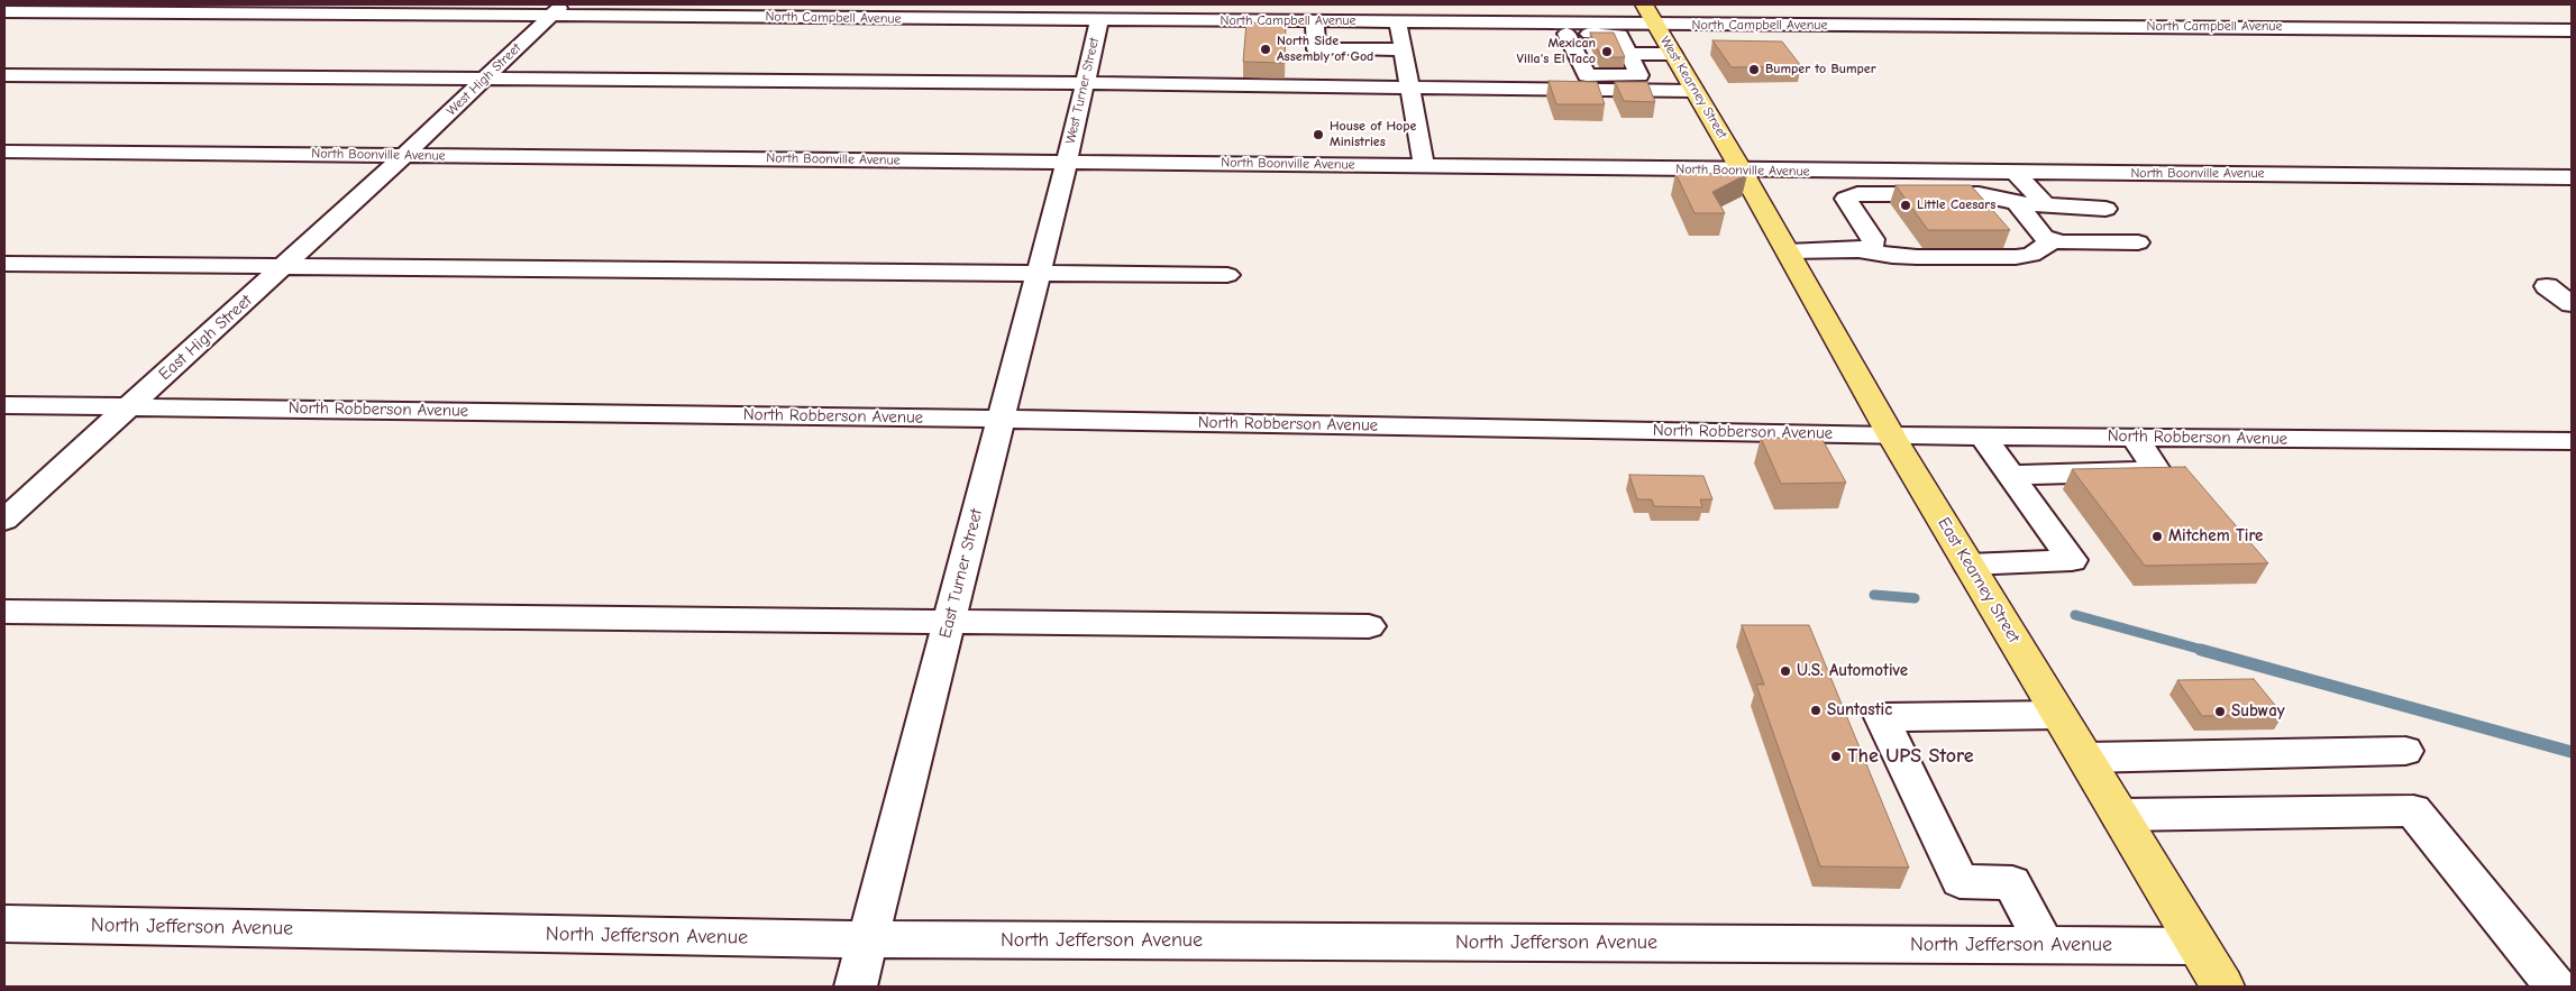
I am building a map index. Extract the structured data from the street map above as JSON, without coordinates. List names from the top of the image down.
{
  "streets": {
    "main road": ["West Kearney Street", "East Kearney Street"],
    "street": [
      "North Campbell Avenue",
      "West High Street",
      "West Turner Street",
      "North Boonville Avenue",
      "East High Street",
      "North Robberson Avenue",
      "East Turner Street",
      "North Jefferson Avenue"
    ]
  },
  "crossings": [
    ["North Campbell Avenue", "West High Street"],
    ["North Campbell Avenue", "West Kearney Street"],
    ["North Campbell Avenue", "West Turner Street"],
    ["West High Street", "North Boonville Avenue"],
    ["West High Street", "East High Street"],
    ["West Kearney Street", "North Boonville Avenue"],
    ["West Kearney Street", "East Kearney Street"],
    ["West Turner Street", "North Boonville Avenue"],
    ["West Turner Street", "East Turner Street"],
    ["North Boonville Avenue", "East High Street"],
    ["North Boonville Avenue", "East Turner Street"],
    ["North Boonville Avenue", "East Kearney Street"],
    ["East High Street", "North Robberson Avenue"],
    ["North Robberson Avenue", "East Turner Street"],
    ["North Robberson Avenue", "East Kearney Street"],
    ["East Turner Street", "North Jefferson Avenue"],
    ["East Kearney Street", "North Jefferson Avenue"]
  ],
  "places": [
    "North Side Assembly of God",
    "Mexican Villa's El Taco",
    "Bumper to Bumper",
    "House of Hope Ministries",
    "Little Caesars",
    "Mitchem Tire",
    "U.S. Automotive",
    "Suntastic",
    "Subway",
    "The UPS Store"
  ]
}
